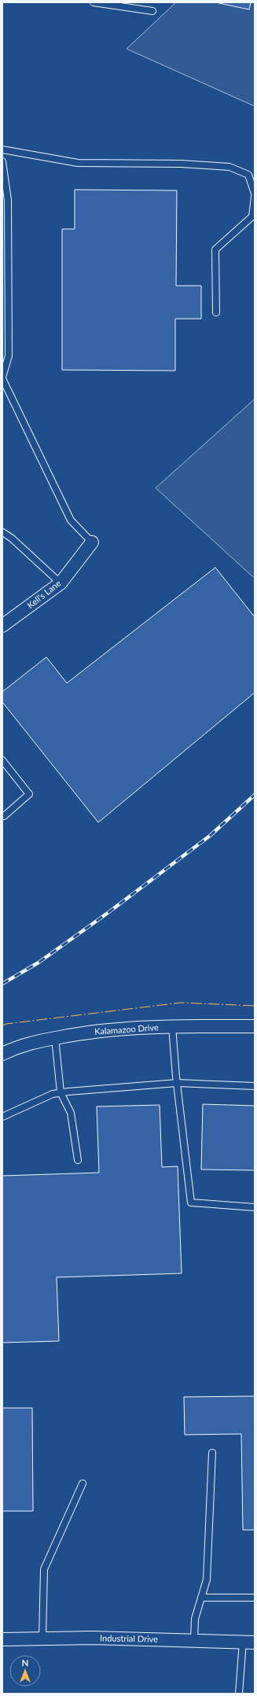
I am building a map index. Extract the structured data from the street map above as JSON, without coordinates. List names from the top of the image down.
{
  "streets": {
    "street": ["Kell's Lane", "Kalamazoo Drive", "Industrial Drive"]
  },
  "north": "top"
}
